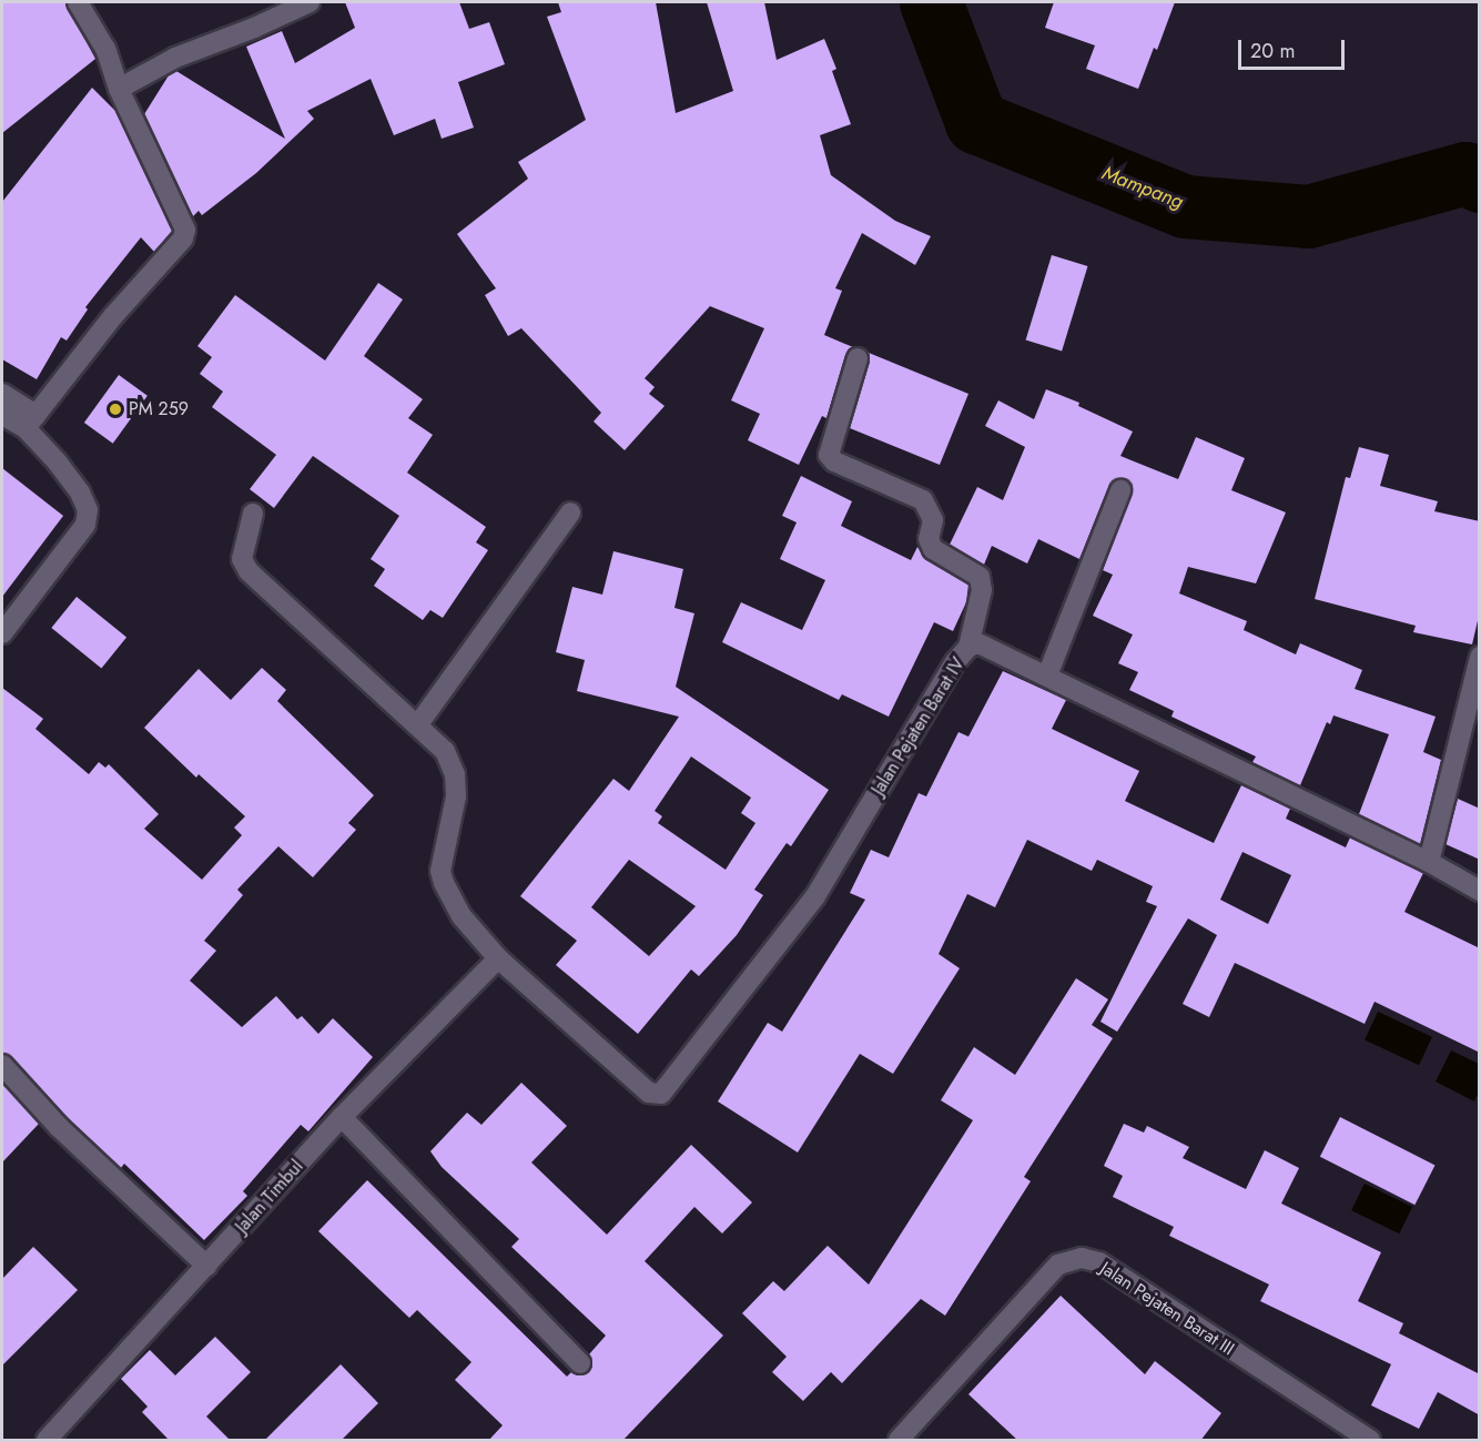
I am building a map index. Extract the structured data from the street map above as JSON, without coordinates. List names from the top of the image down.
{
  "streets": {
    "street": ["Jalan Pejaten Barat IV", "Jalan Timbul", "Jalan Pejaten Barat III"]
  },
  "crossings": [
    ["Jalan Pejaten Barat IV", "Jalan Timbul"]
  ],
  "water": ["Mampang"],
  "places": ["PM 259"],
  "scale_bar": "20 m"
}
